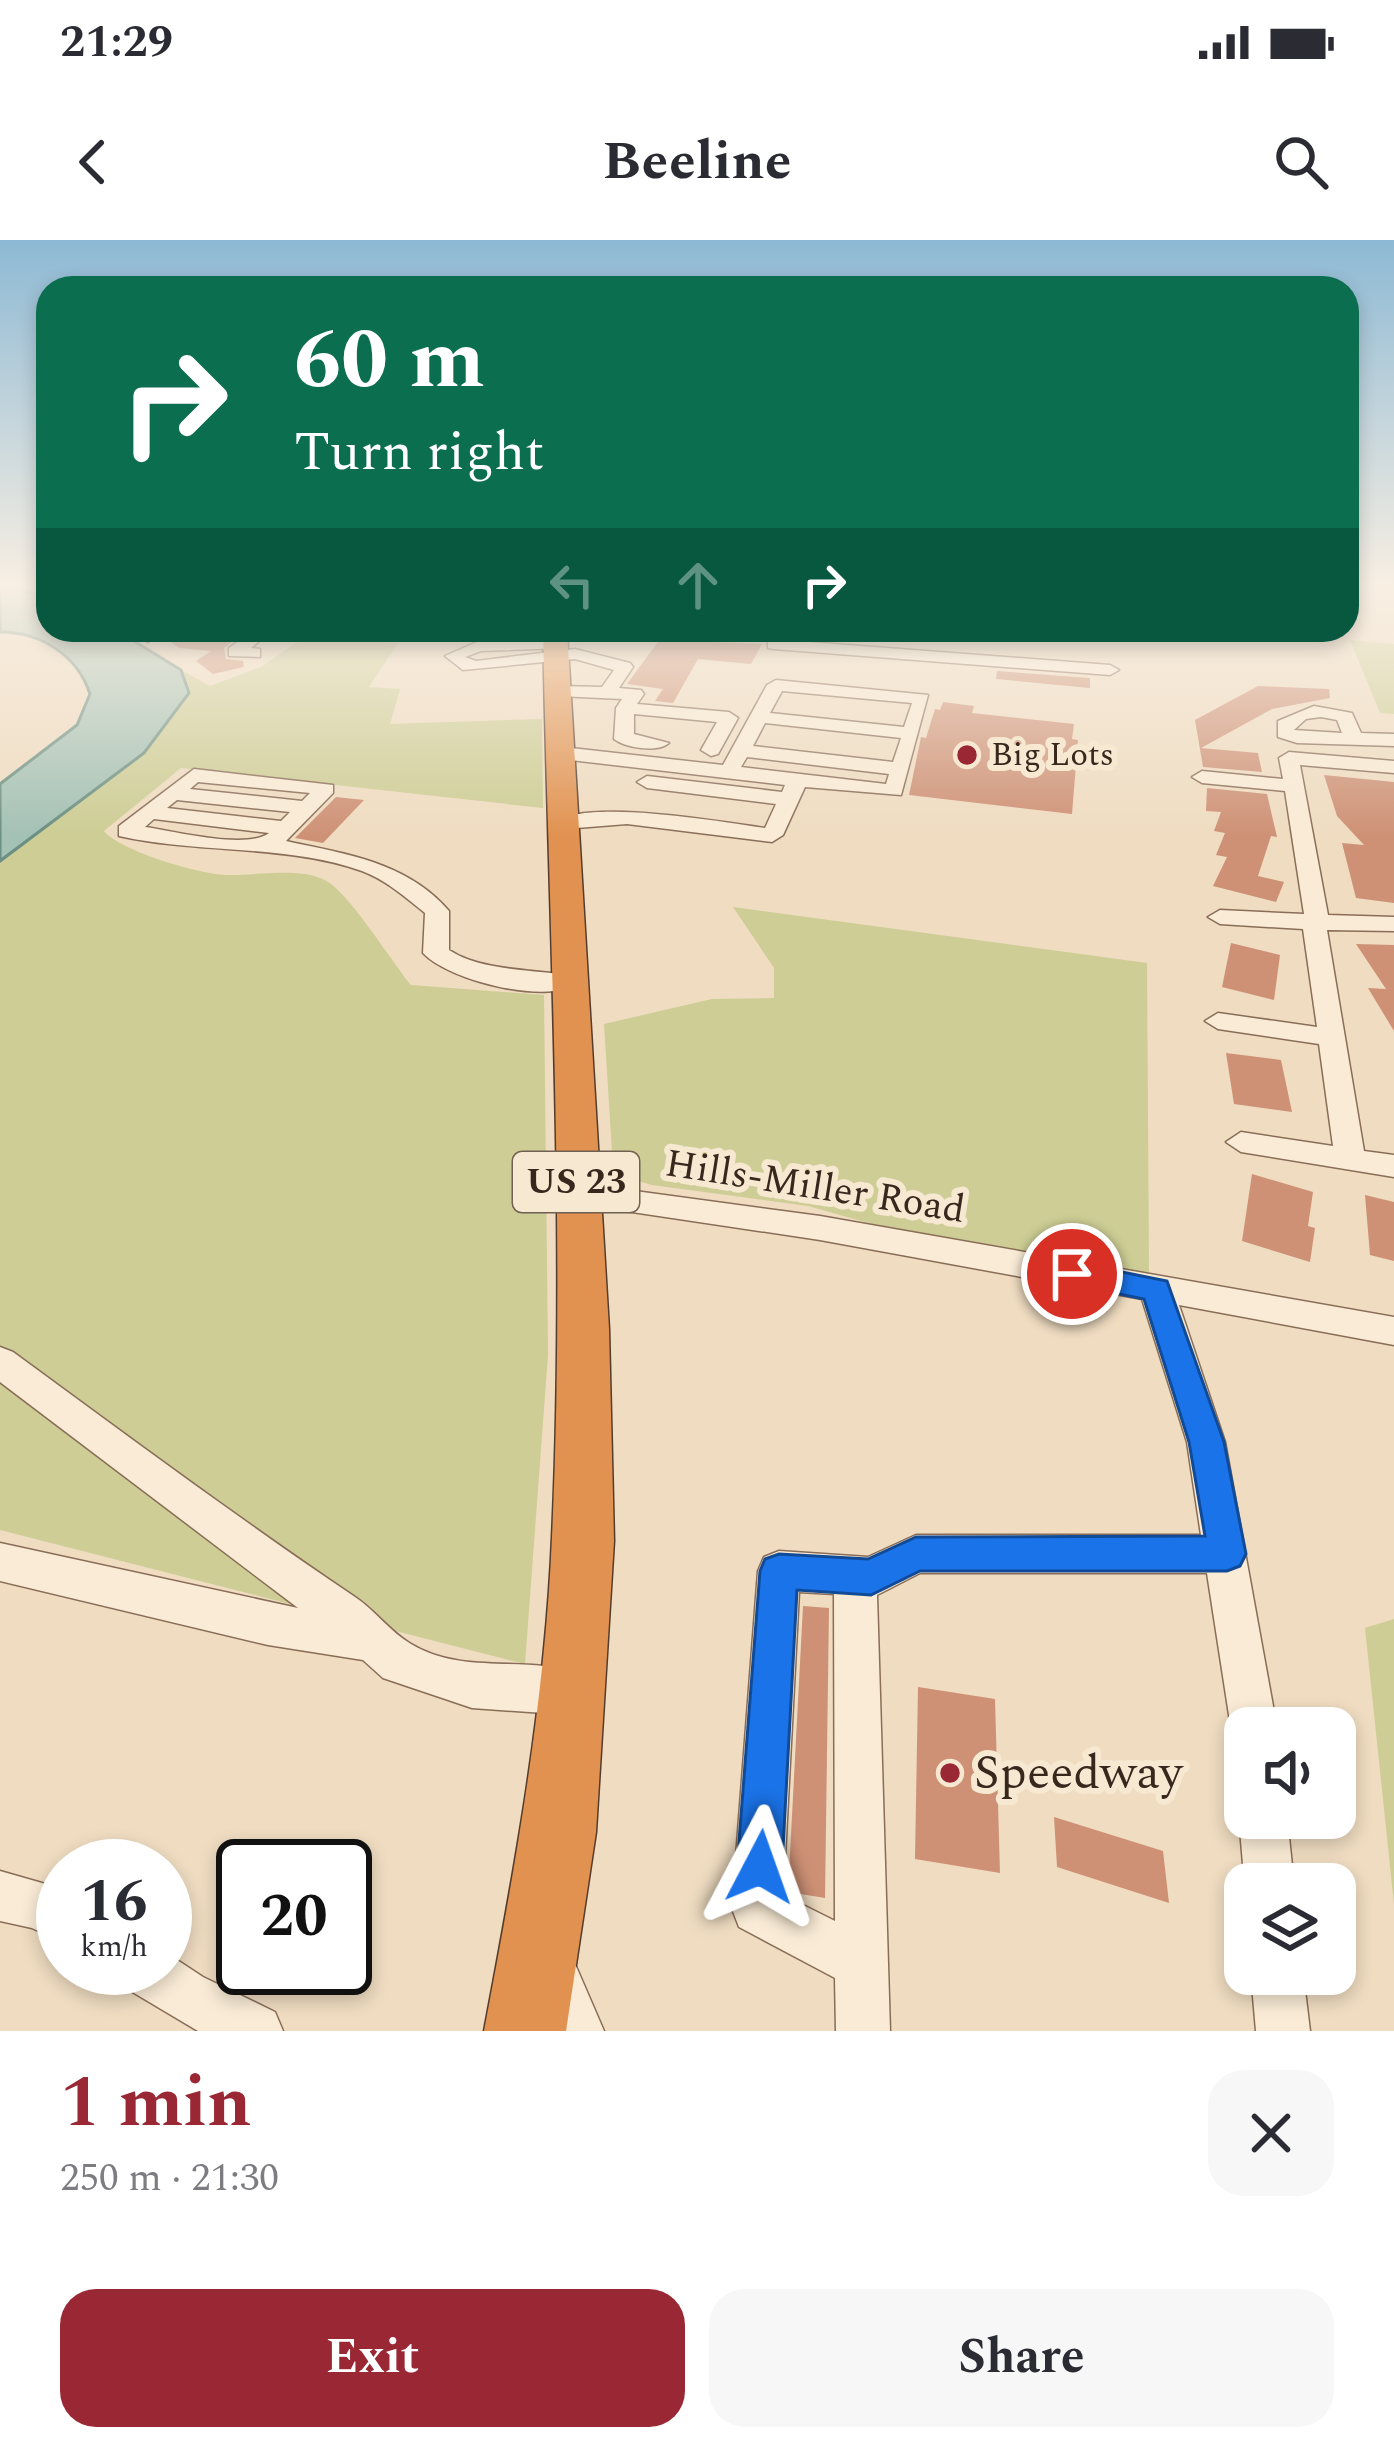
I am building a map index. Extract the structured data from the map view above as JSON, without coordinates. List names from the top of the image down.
{
  "streets": {
    "highway": ["US 23"],
    "street": ["Hills-Miller Road"]
  },
  "crossings": [
    ["US 23", "Hills-Miller Road"]
  ],
  "places": ["Big Lots", "Speedway"],
  "page": {
    "status": "21:29",
    "header": "Beeline",
    "turn": ["60 m", "Turn right"],
    "speed": "16 km/h",
    "limit": "20",
    "heading": ["1 min", "250 m · 21:30"],
    "buttons": ["Exit", "Share"]
  }
}
